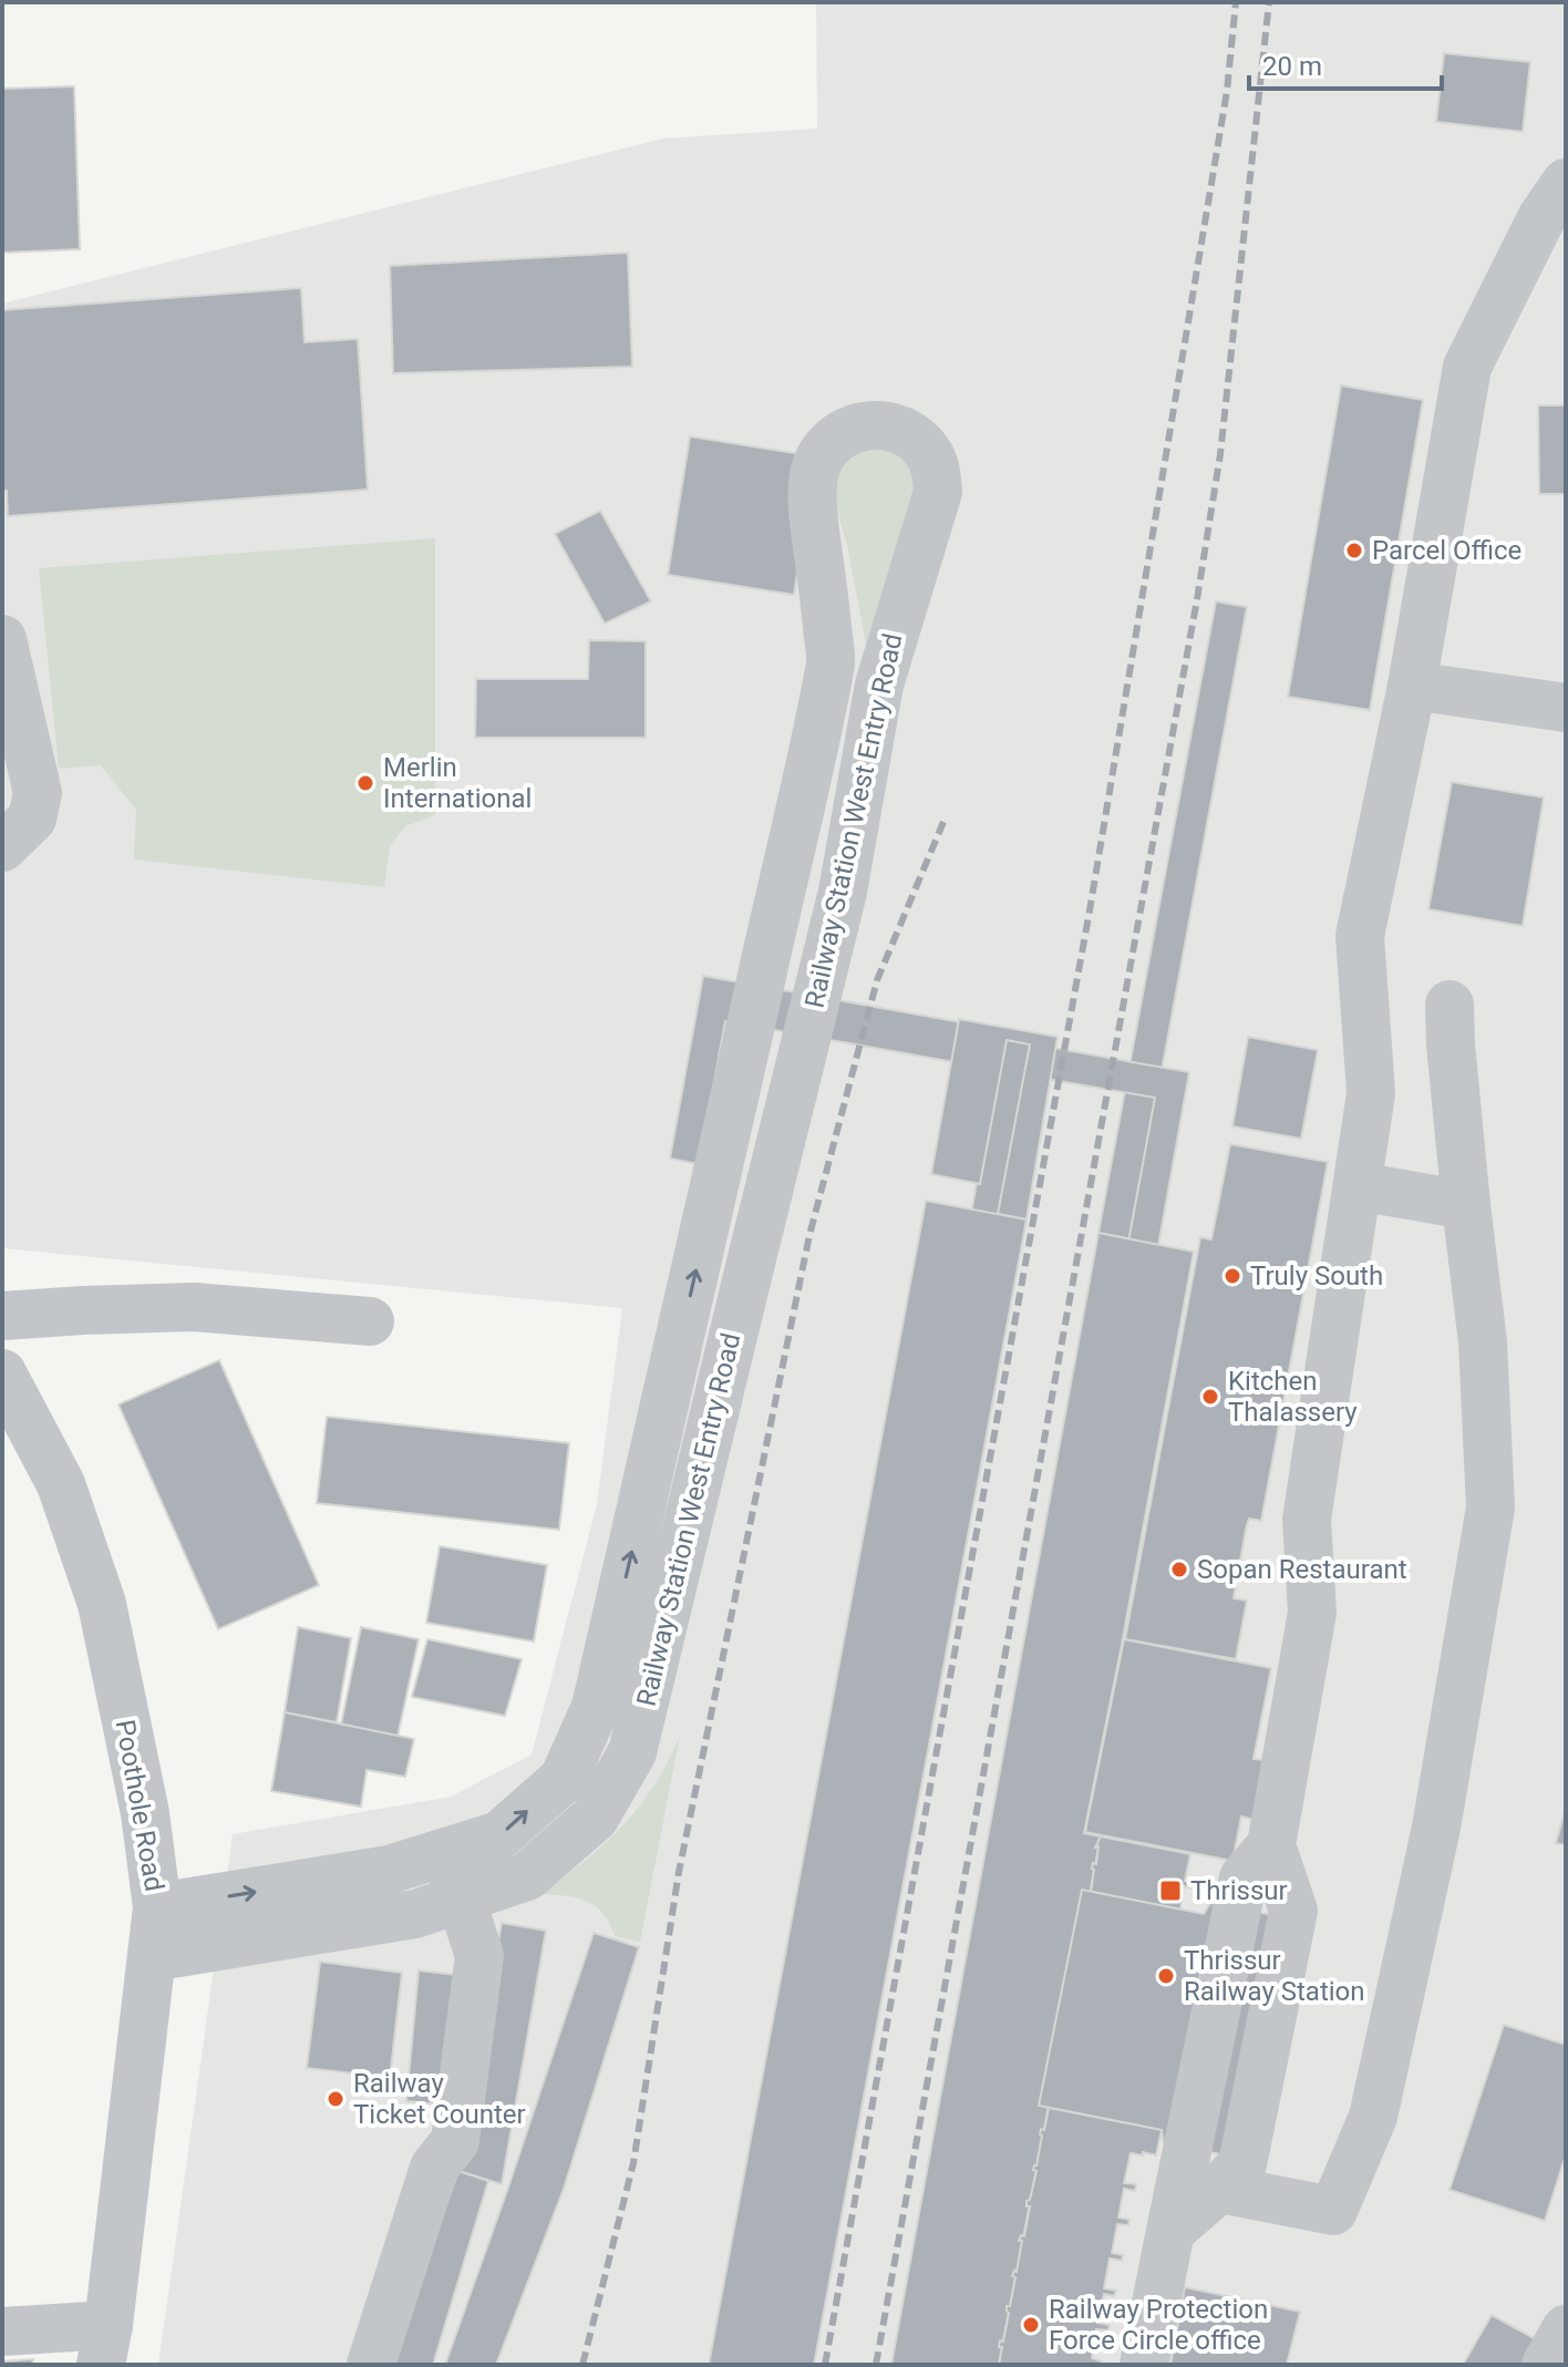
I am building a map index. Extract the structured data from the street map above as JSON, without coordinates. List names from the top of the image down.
{
  "streets": {
    "street": ["Railway Station West Entry Road", "Poothole Road"]
  },
  "crossings": [
    ["Railway Station West Entry Road", "Poothole Road"]
  ],
  "places": {
    "other": [
      "Parcel Office",
      "Merlin International",
      "Truly South",
      "Kitchen Thalassery",
      "Sopan Restaurant",
      "Thrissur Railway Station",
      "Railway Ticket Counter",
      "Railway Protection Force Circle office"
    ],
    "transit": ["Thrissur"]
  },
  "scale_bar": "20 m"
}
